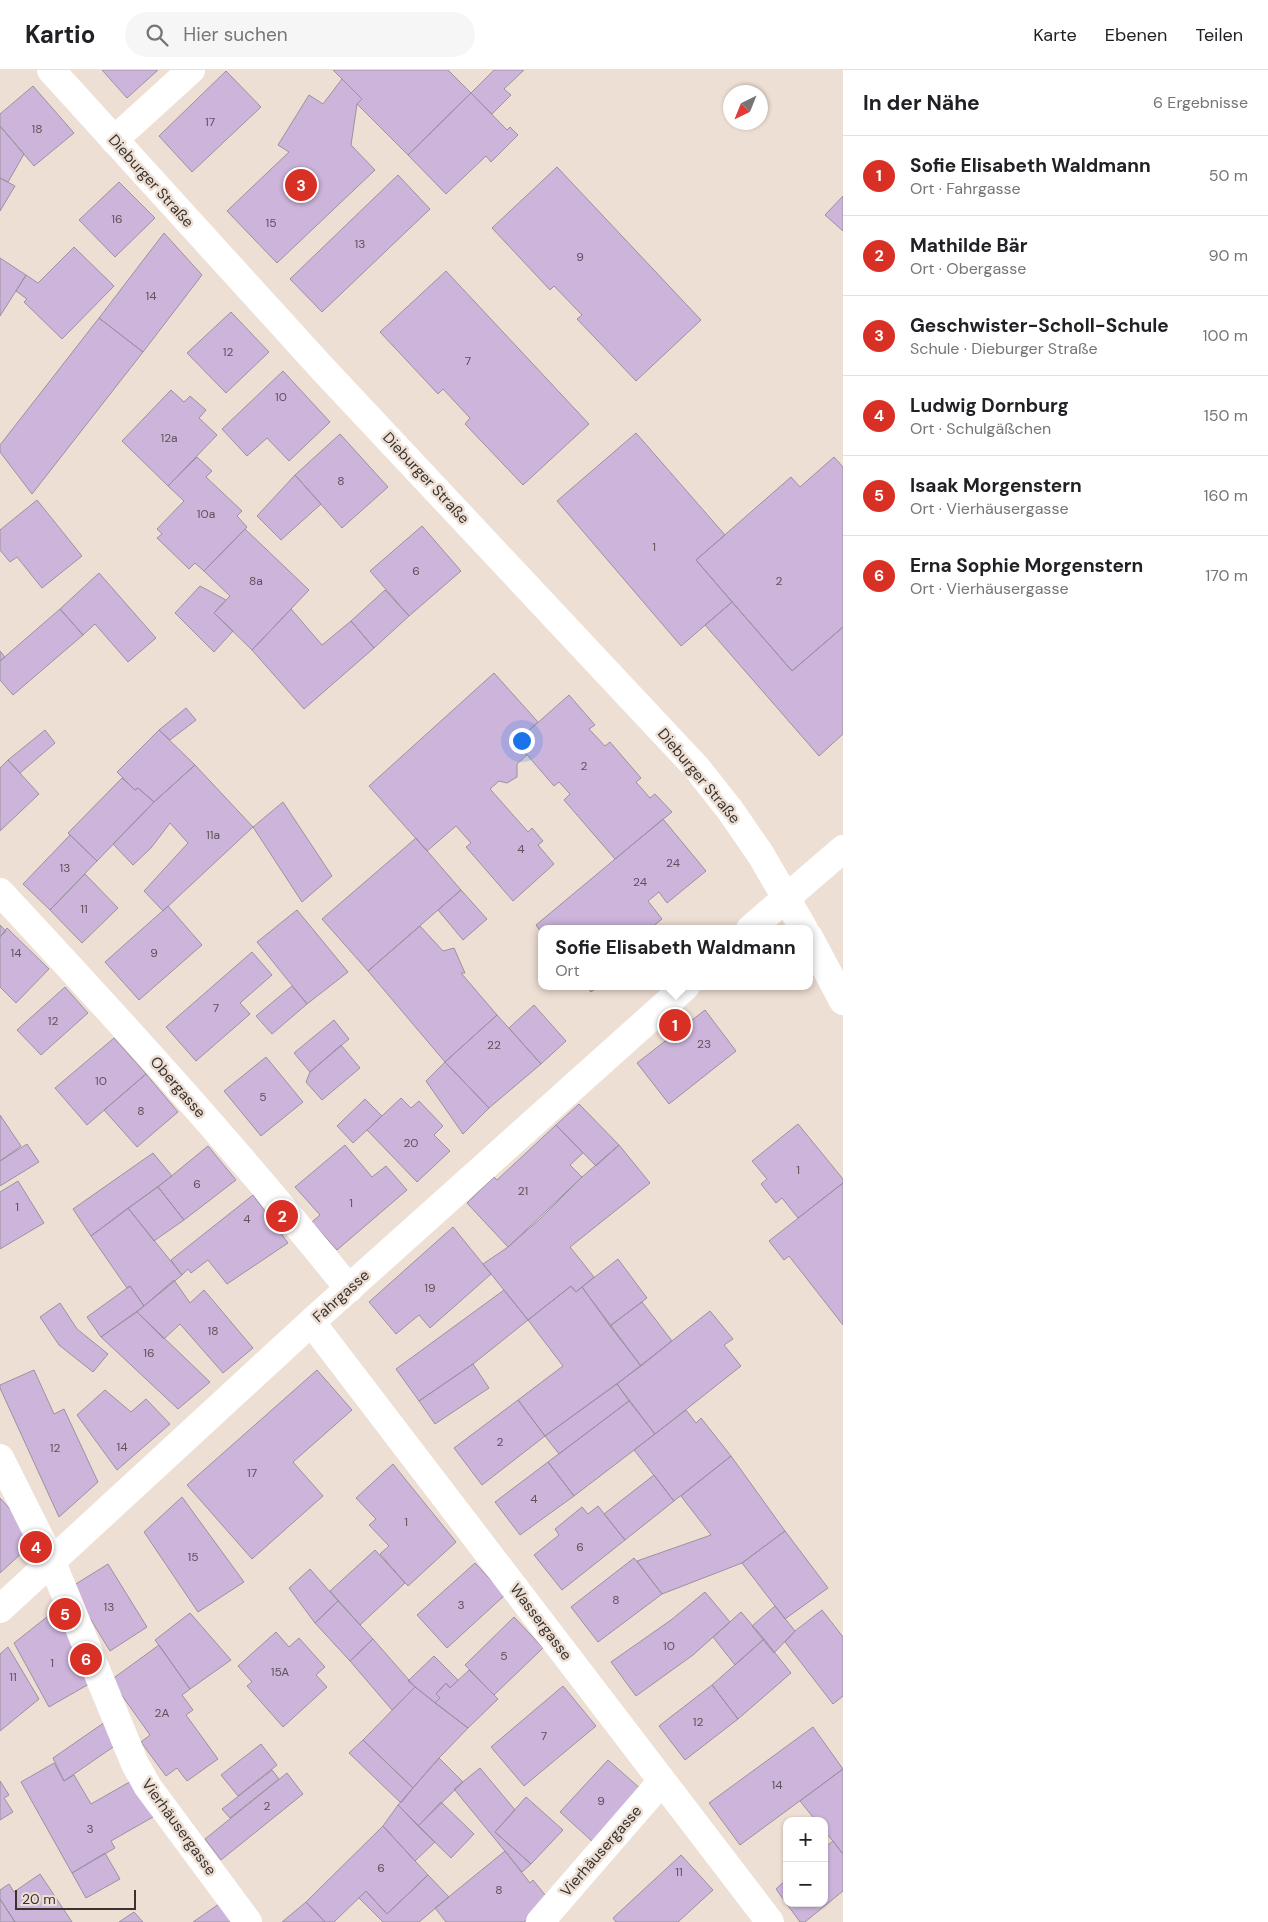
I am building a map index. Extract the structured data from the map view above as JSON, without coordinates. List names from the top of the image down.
{
  "streets": {
    "street": [
      "Dieburger Straße",
      "Obergasse",
      "Fahrgasse",
      "Wassergasse",
      "Vierhäusergasse"
    ]
  },
  "crossings": [
    ["Obergasse", "Fahrgasse"],
    ["Fahrgasse", "Wassergasse"],
    ["Fahrgasse", "Vierhäusergasse"],
    ["Wassergasse", "Vierhäusergasse"]
  ],
  "house_numbers": [
    "17",
    "18",
    "16",
    "15",
    "13",
    "9",
    "14",
    "12",
    "7",
    "10",
    "12a",
    "8",
    "10a",
    "1",
    "6",
    "8a",
    "2",
    "2",
    "11a",
    "4",
    "24",
    "13",
    "24",
    "11",
    "14",
    "9",
    "7",
    "12",
    "23",
    "22",
    "10",
    "5",
    "8",
    "20",
    "1",
    "6",
    "21",
    "1",
    "1",
    "4",
    "19",
    "18",
    "16",
    "2",
    "14",
    "12",
    "17",
    "4",
    "1",
    "6",
    "15",
    "8",
    "3",
    "13",
    "10",
    "5",
    "1",
    "15A",
    "11",
    "2A",
    "12",
    "7",
    "14",
    "9",
    "2",
    "3",
    "6",
    "11",
    "8"
  ],
  "scale_bar": "20 m",
  "north": "bottom left",
  "page": {
    "header": "Kartio",
    "search": "Hier suchen",
    "nav": ["Karte", "Ebenen", "Teilen"],
    "heading": ["In der Nähe", "6 Ergebnisse"],
    "list": [
      {
        "mark": "1",
        "name": "Sofie Elisabeth Waldmann",
        "note": "Ort · Fahrgasse",
        "value": "50 m"
      },
      {
        "mark": "2",
        "name": "Mathilde Bär",
        "note": "Ort · Obergasse",
        "value": "90 m"
      },
      {
        "mark": "3",
        "name": "Geschwister-Scholl-Schule",
        "note": "Schule · Dieburger Straße",
        "value": "100 m"
      },
      {
        "mark": "4",
        "name": "Ludwig Dornburg",
        "note": "Ort · Schulgäßchen",
        "value": "150 m"
      },
      {
        "mark": "5",
        "name": "Isaak Morgenstern",
        "note": "Ort · Vierhäusergasse",
        "value": "160 m"
      },
      {
        "mark": "6",
        "name": "Erna Sophie Morgenstern",
        "note": "Ort · Vierhäusergasse",
        "value": "170 m"
      }
    ],
    "pins": [
      "3",
      "1",
      "2",
      "4",
      "5",
      "6"
    ],
    "popup": ["Sofie Elisabeth Waldmann", "Ort"],
    "map_buttons": ["+", "−"],
    "scale": "20 m"
  }
}
